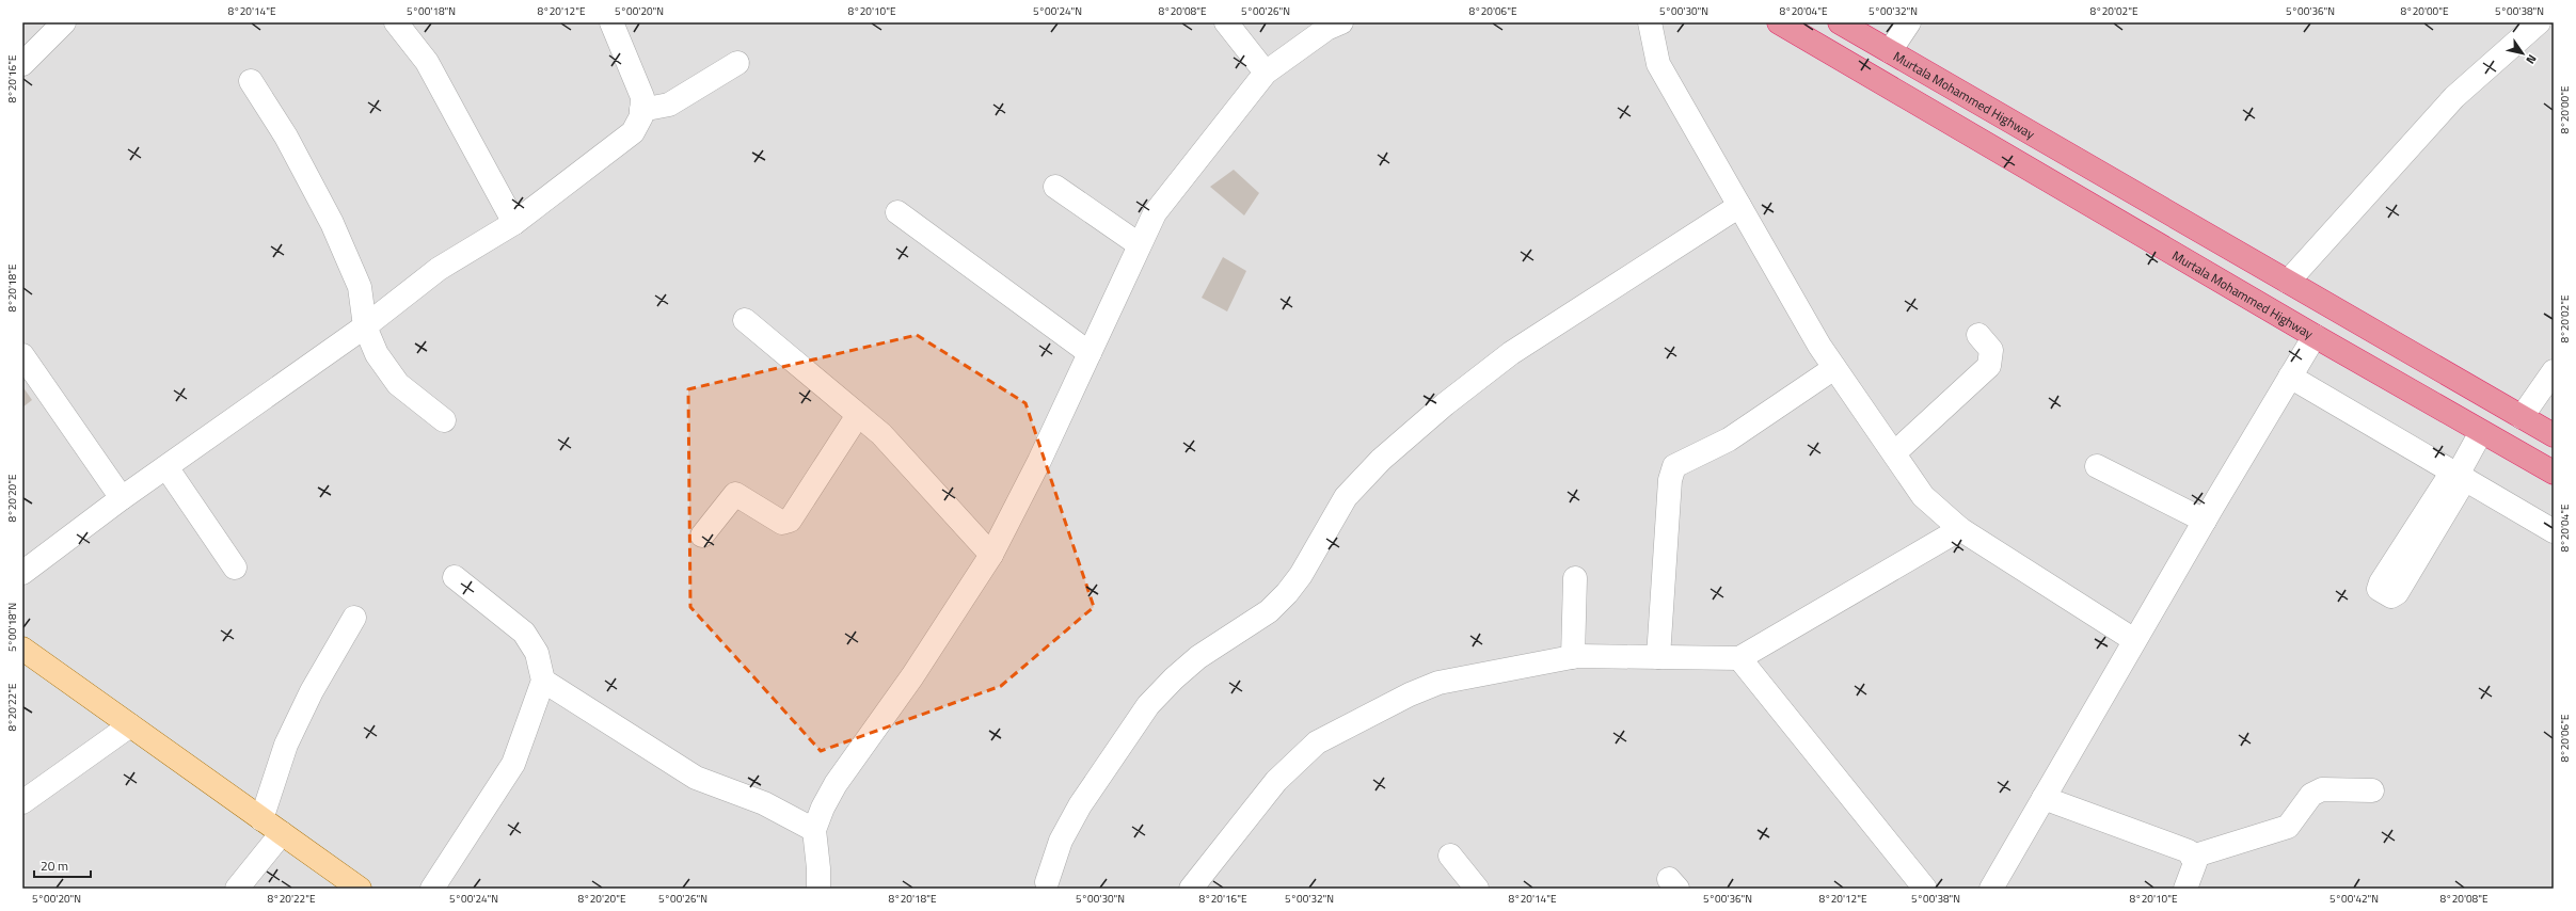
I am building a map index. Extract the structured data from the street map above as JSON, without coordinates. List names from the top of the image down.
{
  "streets": {
    "highway": ["Murtala Mohammed Highway"]
  },
  "scale_bar": "20 m",
  "north": "bottom right",
  "coordinates": [
    "8°20'14\"E",
    "5°00'18\"N",
    "8°20'12\"E",
    "5°00'20\"N",
    "8°20'10\"E",
    "5°00'24\"N",
    "8°20'08\"E",
    "5°00'26\"N",
    "8°20'06\"E",
    "5°00'30\"N",
    "8°20'04\"E",
    "5°00'32\"N",
    "8°20'02\"E",
    "5°00'36\"N",
    "8°20'00\"E",
    "5°00'38\"N",
    "8°20'16\"E",
    "8°20'18\"E",
    "8°20'20\"E",
    "8°20'22\"E",
    "5°00'42\"N"
  ]
}
